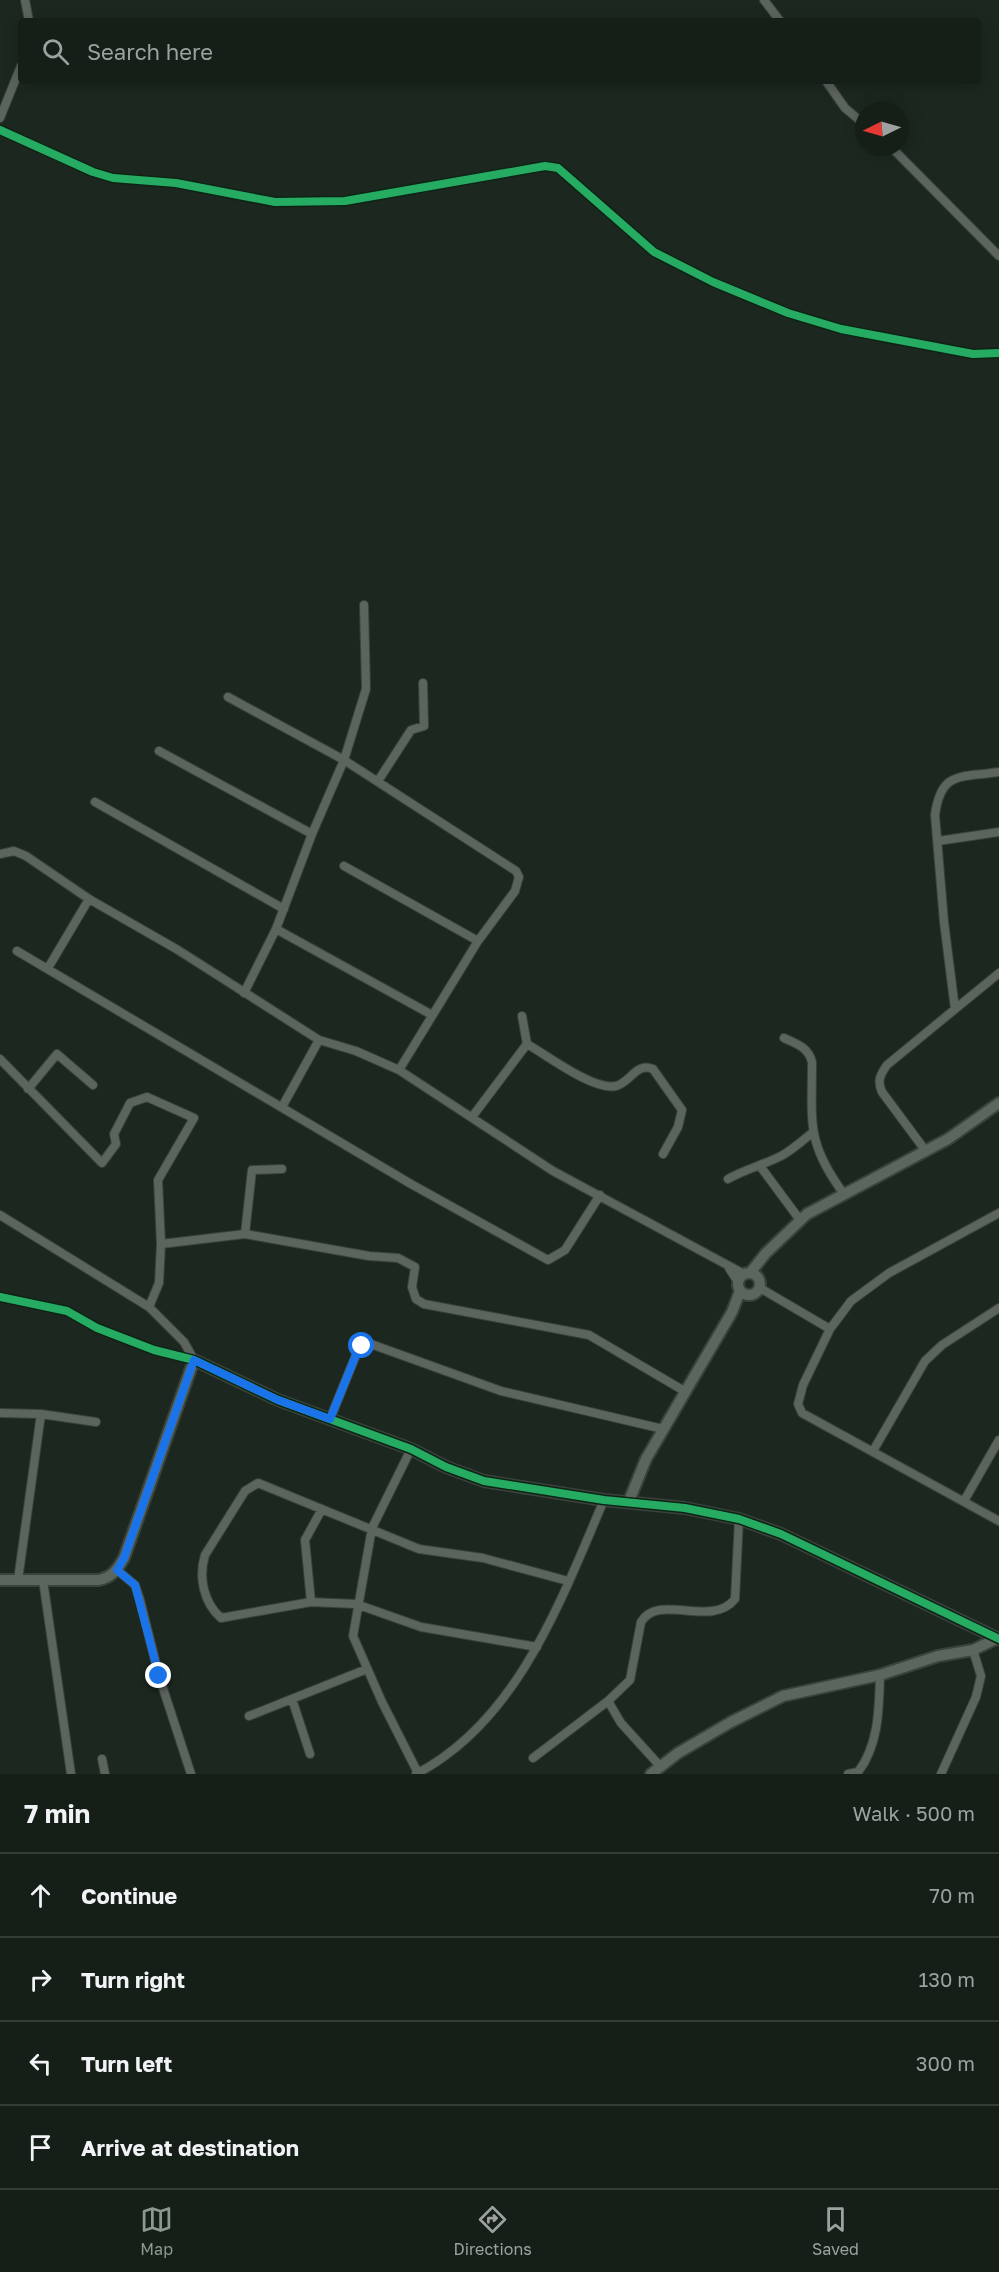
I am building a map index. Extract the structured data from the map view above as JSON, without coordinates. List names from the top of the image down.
{
  "north": "left",
  "page": {
    "search": "Search here",
    "heading": ["7 min", "Walk · 500 m"],
    "list": [
      ["Continue", "70 m"],
      ["Turn right", "130 m"],
      ["Turn left", "300 m"],
      "Arrive at destination"
    ],
    "nav": ["Map", "Directions", "Saved"]
  }
}
